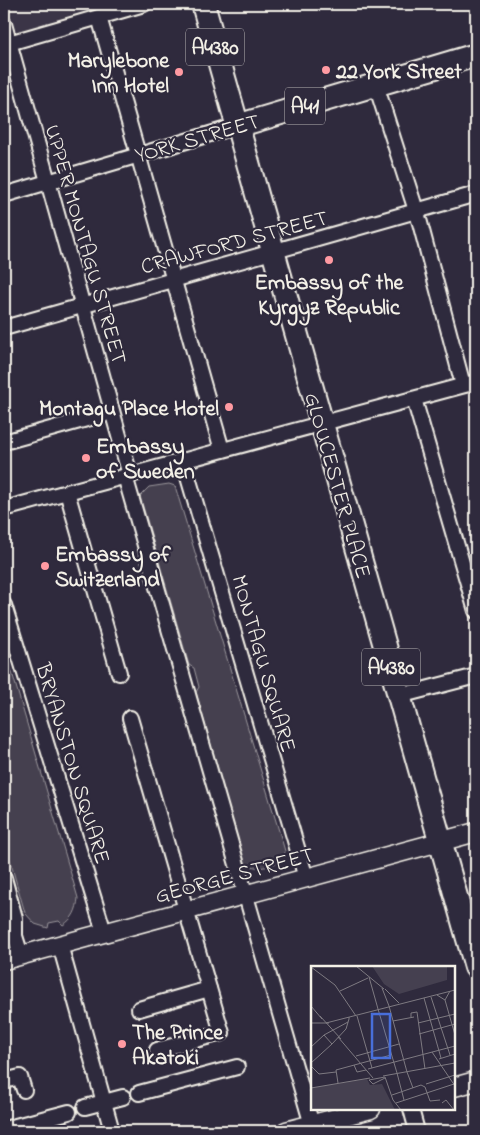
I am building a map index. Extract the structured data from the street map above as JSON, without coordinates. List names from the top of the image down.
{
  "streets": {
    "main road": [
      "A4380",
      "A41",
      "YORK STREET",
      "GLOUCESTER PLACE"
    ],
    "street": [
      "CRAWFORD STREET",
      "UPPER MONTAGU STREET",
      "MONTAGU SQUARE",
      "BRYANSTON SQUARE",
      "GEORGE STREET"
    ]
  },
  "crossings": [
    ["YORK STREET", "UPPER MONTAGU STREET"],
    ["YORK STREET", "GLOUCESTER PLACE"],
    ["CRAWFORD STREET", "UPPER MONTAGU STREET"],
    ["CRAWFORD STREET", "GLOUCESTER PLACE"],
    ["GLOUCESTER PLACE", "GEORGE STREET"],
    ["MONTAGU SQUARE", "GEORGE STREET"],
    ["BRYANSTON SQUARE", "GEORGE STREET"]
  ],
  "places": [
    "22 York Street",
    "Marylebone Inn Hotel",
    "Embassy of the Kyrgyz Republic",
    "Montagu Place Hotel",
    "Embassy of Sweden",
    "Embassy of Switzerland",
    "The Prince Akatoki"
  ]
}
